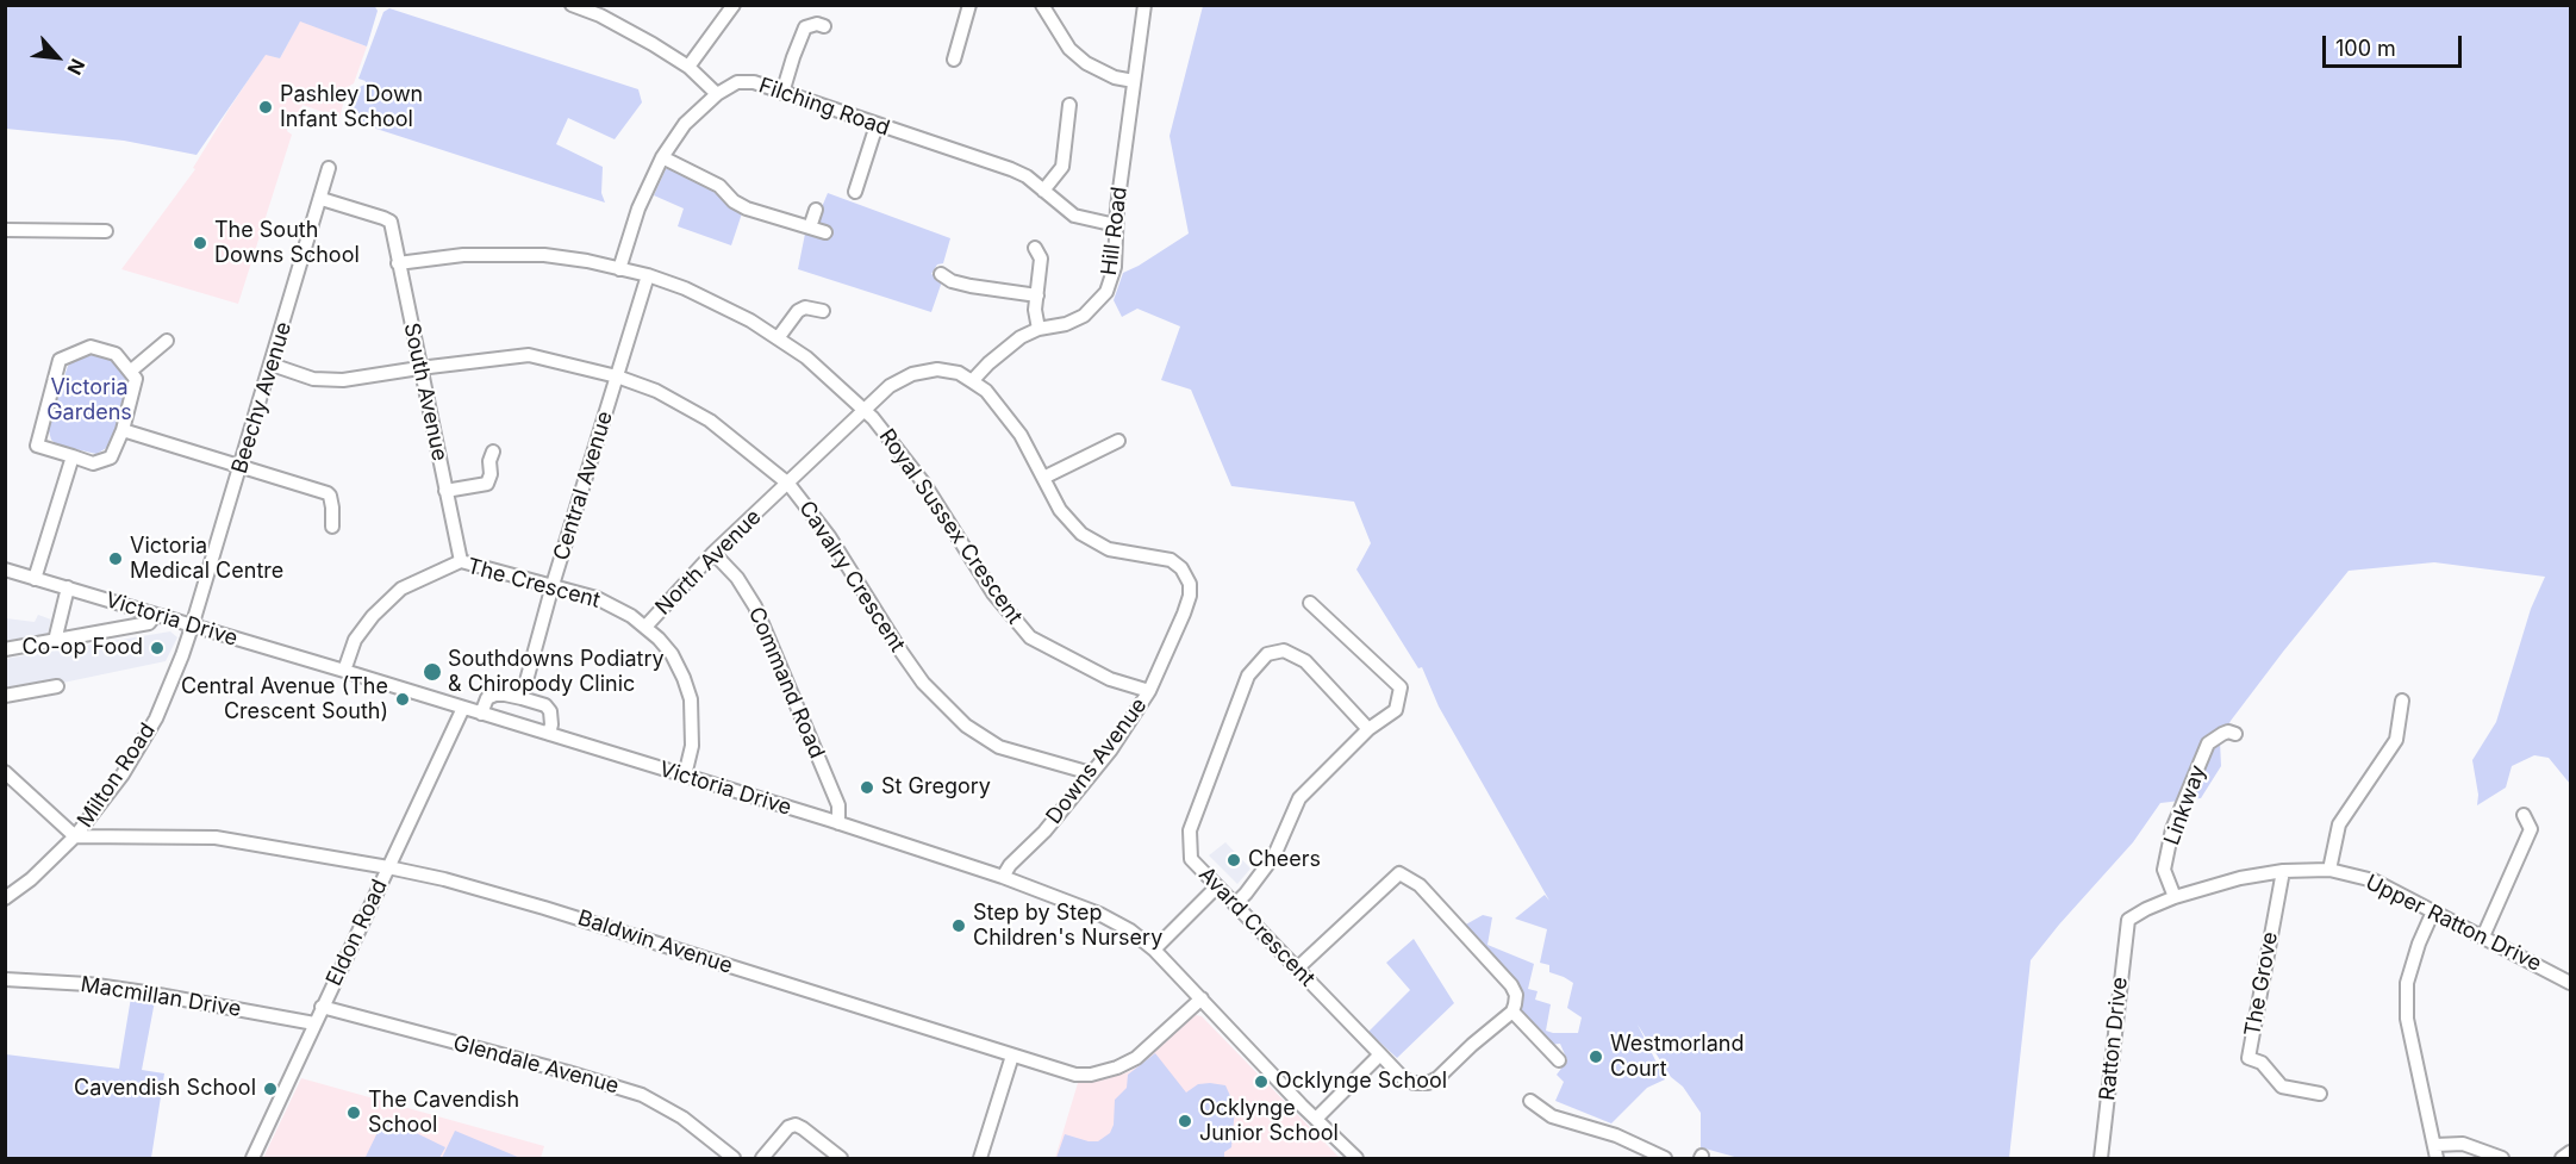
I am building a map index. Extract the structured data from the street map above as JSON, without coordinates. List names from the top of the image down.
{
  "streets": {
    "street": [
      "Filching Road",
      "Hill Road",
      "South Avenue",
      "Beechy Avenue",
      "Central Avenue",
      "Royal Sussex Crescent",
      "North Avenue",
      "Cavalry Crescent",
      "The Crescent",
      "Victoria Drive",
      "Command Road",
      "Downs Avenue",
      "Milton Road",
      "Linkway",
      "Upper Ratton Drive",
      "Avard Crescent",
      "Eldon Road",
      "Baldwin Avenue",
      "The Grove",
      "Macmillan Drive",
      "Ratton Drive",
      "Glendale Avenue"
    ]
  },
  "crossings": [
    ["Filching Road", "Hill Road"],
    ["Filching Road", "Royal Sussex Crescent"],
    ["Hill Road", "North Avenue"],
    ["South Avenue", "Beechy Avenue"],
    ["South Avenue", "Royal Sussex Crescent"],
    ["South Avenue", "Cavalry Crescent"],
    ["South Avenue", "The Crescent"],
    ["Beechy Avenue", "Cavalry Crescent"],
    ["Beechy Avenue", "Victoria Drive"],
    ["Beechy Avenue", "Milton Road"],
    ["Central Avenue", "Royal Sussex Crescent"],
    ["Central Avenue", "Cavalry Crescent"],
    ["Central Avenue", "The Crescent"],
    ["Royal Sussex Crescent", "North Avenue"],
    ["Royal Sussex Crescent", "Downs Avenue"],
    ["North Avenue", "Cavalry Crescent"],
    ["North Avenue", "The Crescent"],
    ["North Avenue", "Command Road"],
    ["Cavalry Crescent", "Downs Avenue"],
    ["The Crescent", "Victoria Drive"],
    ["Victoria Drive", "Command Road"],
    ["Victoria Drive", "Downs Avenue"],
    ["Victoria Drive", "Milton Road"],
    ["Victoria Drive", "Eldon Road"],
    ["Victoria Drive", "Baldwin Avenue"],
    ["Milton Road", "Baldwin Avenue"],
    ["Linkway", "Upper Ratton Drive"],
    ["Upper Ratton Drive", "The Grove"],
    ["Upper Ratton Drive", "Ratton Drive"],
    ["Eldon Road", "Baldwin Avenue"],
    ["Eldon Road", "Macmillan Drive"],
    ["Eldon Road", "Glendale Avenue"]
  ],
  "parks": ["Victoria Gardens"],
  "places": [
    "Pashley Down Infant School",
    "The South Downs School",
    "Victoria Medical Centre",
    "Co-op Food",
    "Southdowns Podiatry & Chiropody Clinic",
    "Central Avenue (The Crescent South)",
    "St Gregory",
    "Cheers",
    "Step by Step Children's Nursery",
    "Westmorland Court",
    "Ocklynge School",
    "Cavendish School",
    "The Cavendish School",
    "Ocklynge Junior School"
  ],
  "scale_bar": "100 m",
  "north": "bottom right"
}
